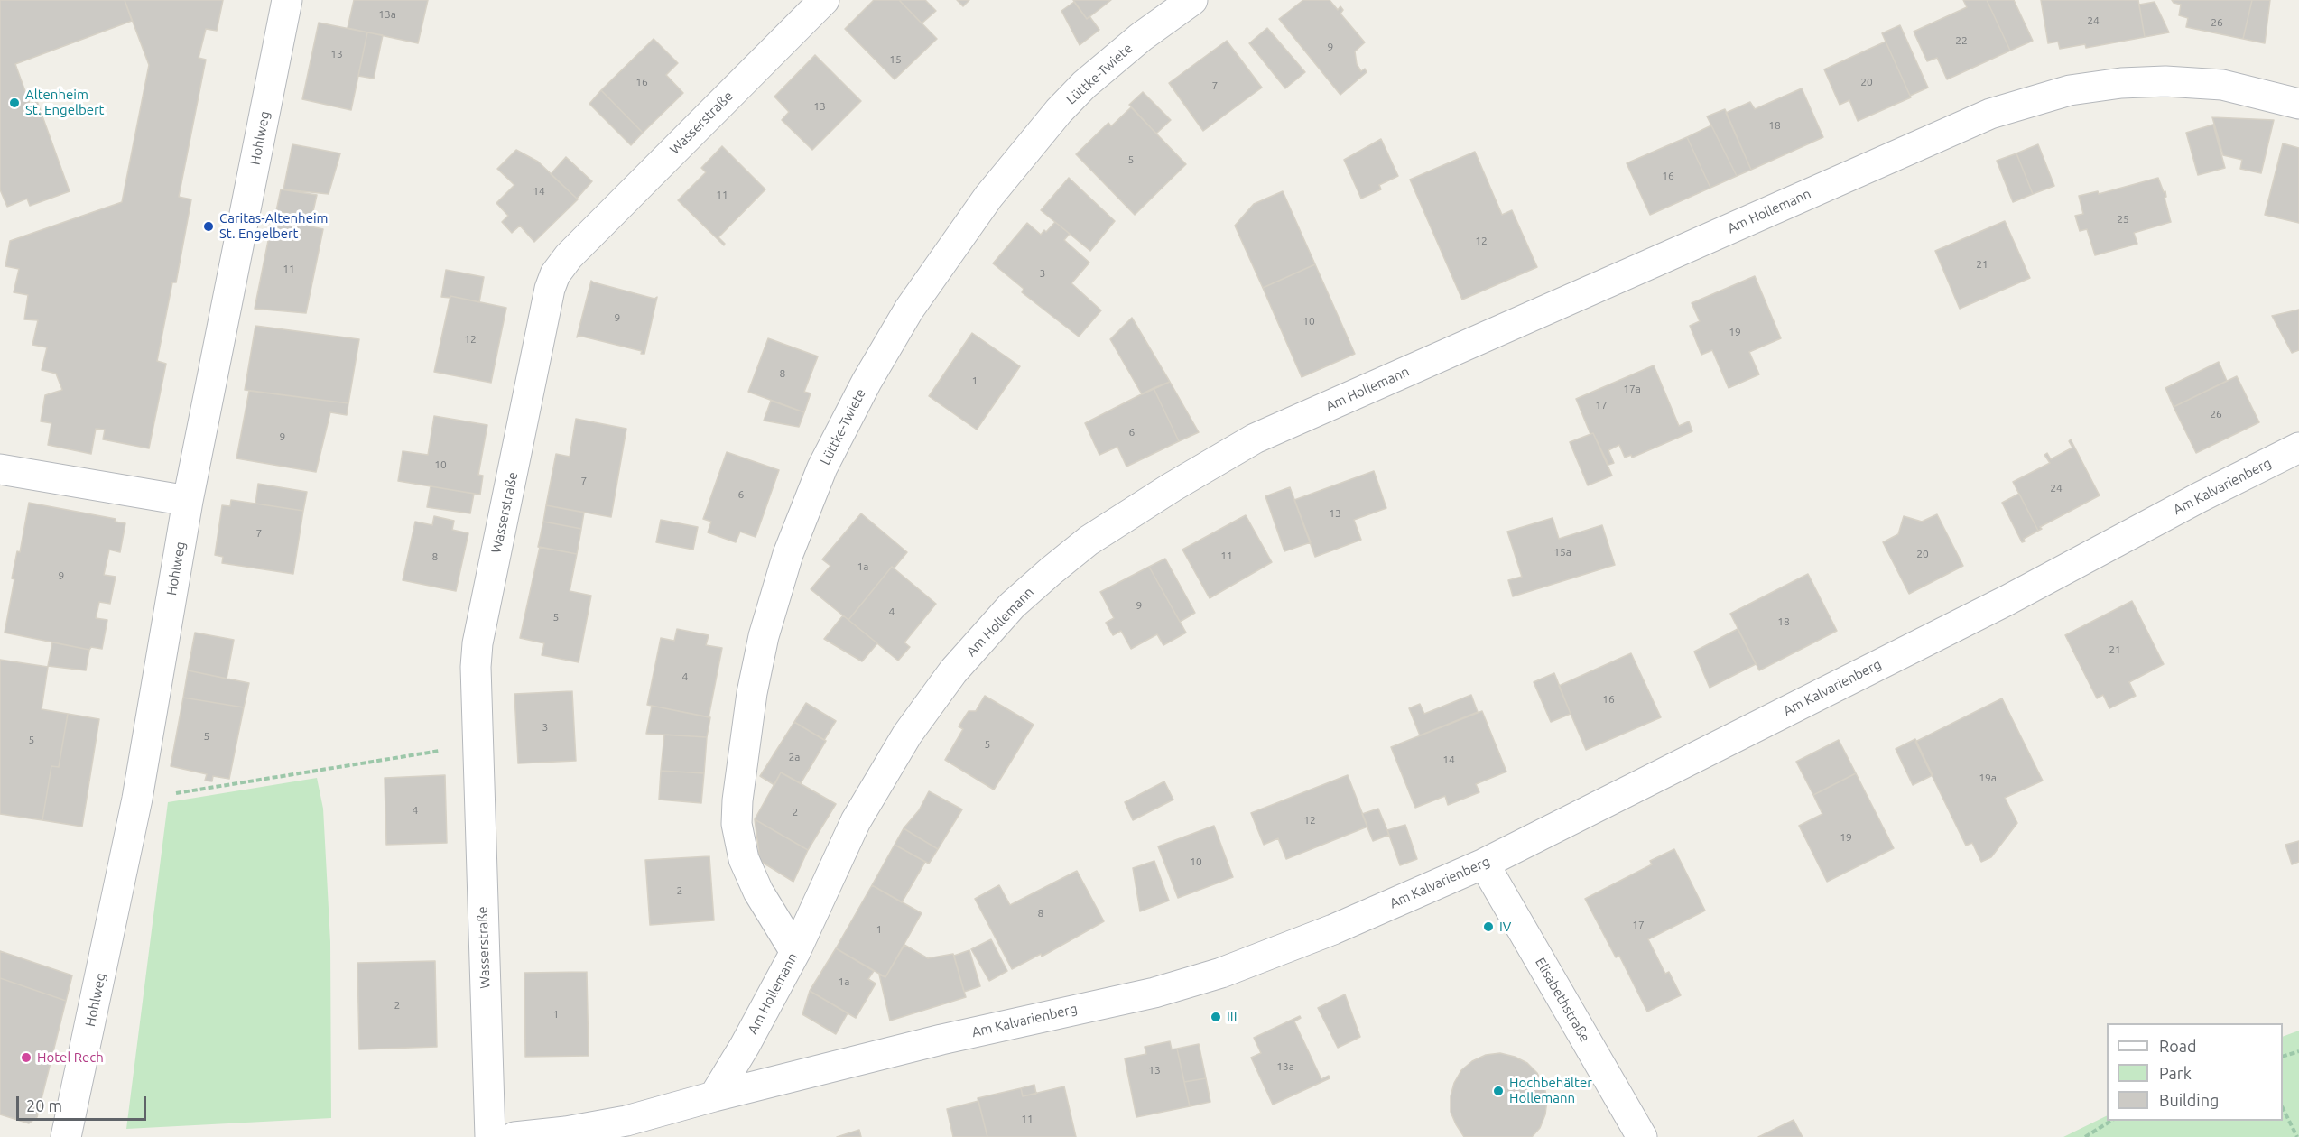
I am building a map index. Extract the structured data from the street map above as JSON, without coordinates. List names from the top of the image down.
{
  "streets": {
    "street": [
      "Lüttke-Twiete",
      "Wasserstraße",
      "Hohlweg",
      "Am Hollemann",
      "Am Kalvarienberg",
      "Elisabethstraße"
    ]
  },
  "crossings": [
    ["Lüttke-Twiete", "Am Hollemann"],
    ["Am Hollemann", "Am Kalvarienberg"],
    ["Am Kalvarienberg", "Elisabethstraße"]
  ],
  "places": [
    "Altenheim St. Engelbert",
    "Caritas-Altenheim St. Engelbert",
    "IV",
    "III",
    "Hotel Rech",
    "Hochbehälter Hollemann"
  ],
  "house_numbers": [
    "13a",
    "24",
    "26",
    "22",
    "9",
    "13",
    "15",
    "16",
    "20",
    "7",
    "13",
    "18",
    "5",
    "16",
    "14",
    "11",
    "25",
    "12",
    "21",
    "11",
    "3",
    "9",
    "10",
    "19",
    "12",
    "8",
    "1",
    "17a",
    "17",
    "26",
    "6",
    "9",
    "10",
    "7",
    "24",
    "6",
    "13",
    "7",
    "15a",
    "20",
    "11",
    "8",
    "1a",
    "9",
    "9",
    "4",
    "5",
    "18",
    "21",
    "4",
    "16",
    "3",
    "5",
    "5",
    "5",
    "2a",
    "14",
    "19a",
    "4",
    "2",
    "12",
    "19",
    "10",
    "2",
    "8",
    "17",
    "1",
    "1a",
    "2",
    "1",
    "13a",
    "13",
    "11"
  ],
  "legend": ["Road", "Park", "Building"],
  "scale_bar": "20 m"
}
